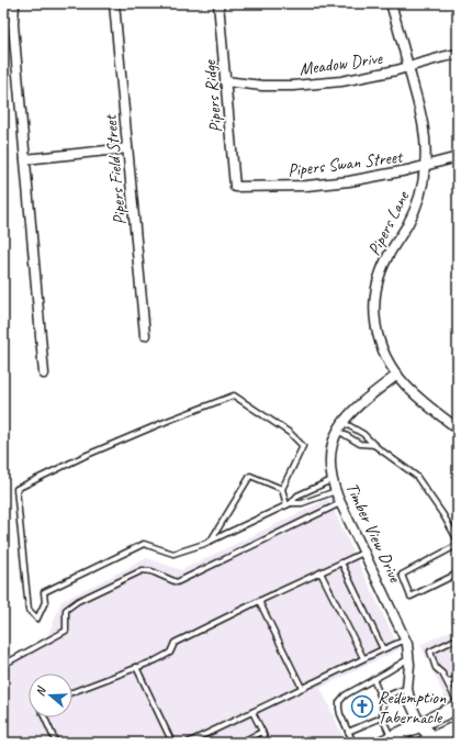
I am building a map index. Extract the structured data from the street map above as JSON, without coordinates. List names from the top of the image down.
{
  "streets": {
    "street": [
      "Meadow Drive",
      "Pipers Ridge",
      "Pipers Swan Street",
      "Pipers Field Street",
      "Pipers Lane",
      "Timber View Drive"
    ]
  },
  "crossings": [
    ["Meadow Drive", "Pipers Ridge"],
    ["Meadow Drive", "Pipers Lane"],
    ["Pipers Ridge", "Pipers Swan Street"],
    ["Pipers Swan Street", "Pipers Lane"],
    ["Pipers Lane", "Timber View Drive"]
  ],
  "places": {
    "church": ["Redemption Tabernacle"]
  },
  "north": "left"
}
